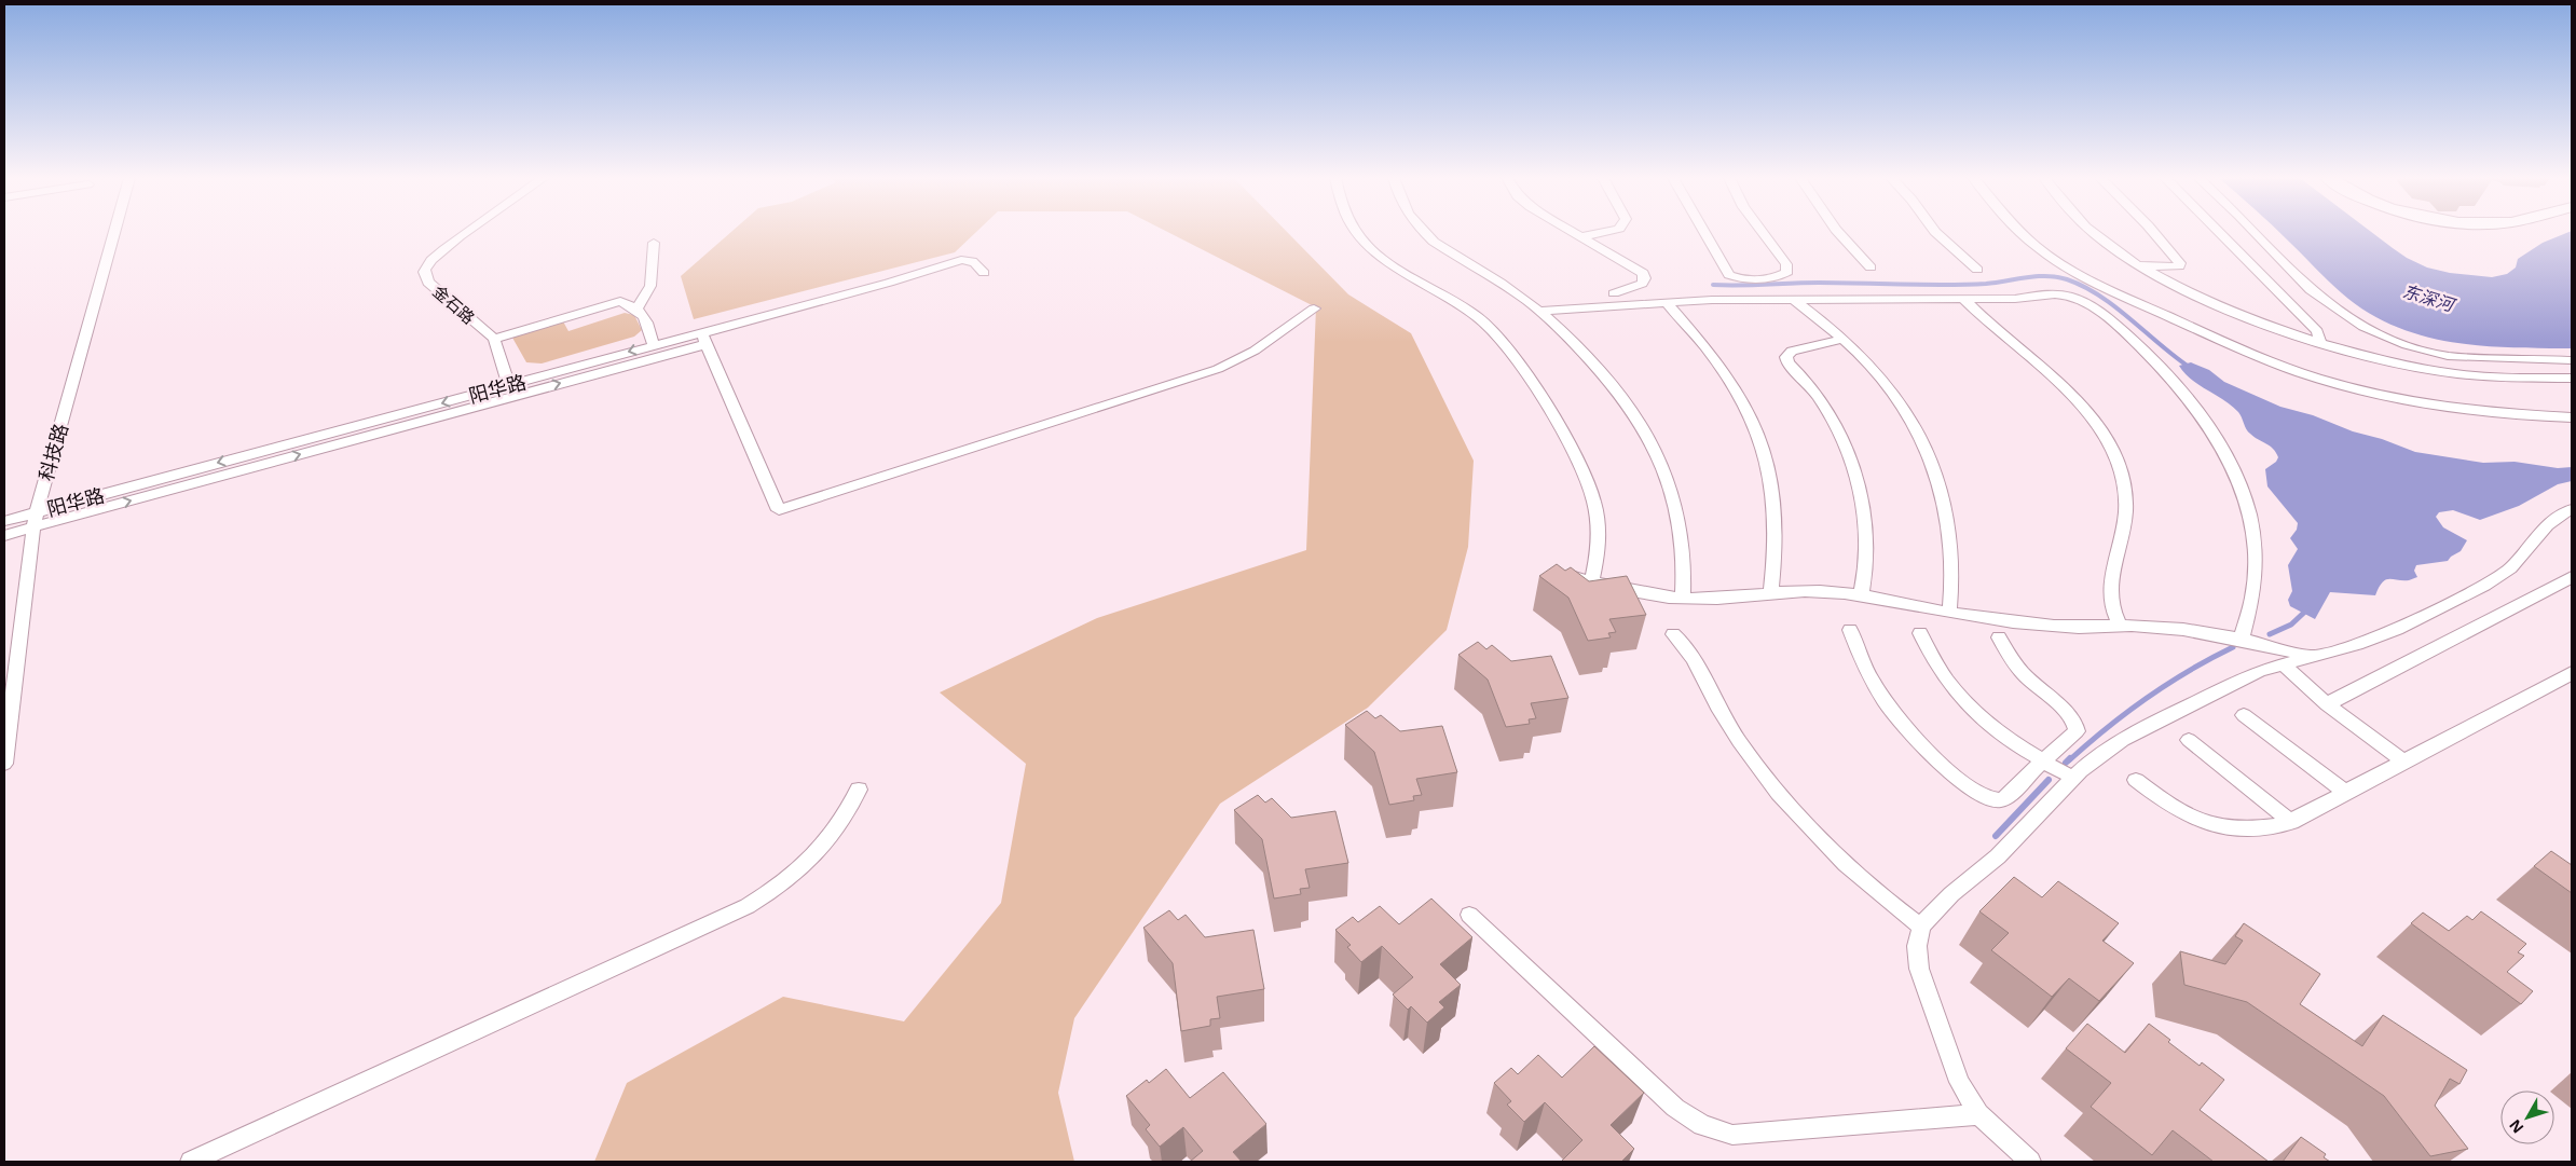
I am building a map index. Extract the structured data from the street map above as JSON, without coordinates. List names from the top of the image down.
{
  "streets": {
    "street": ["金石路", "阳华路", "科技路"]
  },
  "crossings": [
    ["阳华路", "科技路"]
  ],
  "water": ["东深河"],
  "north": "bottom left"
}
